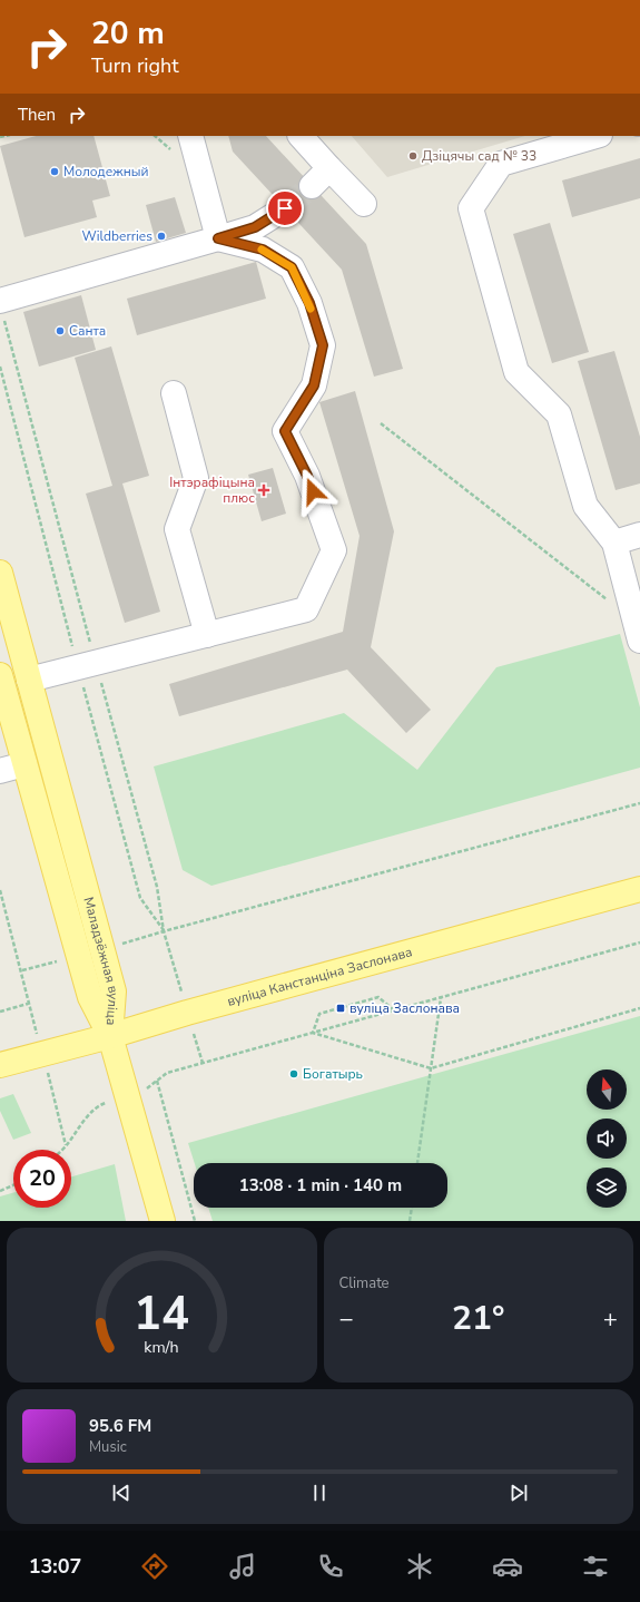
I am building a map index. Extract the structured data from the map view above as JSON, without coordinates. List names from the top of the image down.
{
  "streets": {
    "main road": ["Маладзёжная вуліца", "вуліца Канстанціна Заслонава"]
  },
  "crossings": [
    ["Маладзёжная вуліца", "вуліца Канстанціна Заслонава"]
  ],
  "places": {
    "other": [
      "Дзіцячы сад № 33",
      "Молодежный",
      "Wildberries",
      "Санта",
      "Богатырь"
    ],
    "health": ["Інтэрафіцына плюс"],
    "transit": ["вуліца Заслонава"]
  },
  "north": "top",
  "page": {
    "turn": ["20 m", "Turn right"],
    "then": "Then",
    "limit": "20",
    "trip": "13:08 · 1 min · 140 m",
    "tile": "Climate",
    "heat": ["−", "21°", "+"],
    "song": ["95.6 FM", "Music"],
    "tabs": "13:07",
    "gauge": ["14", "km/h"]
  }
}
